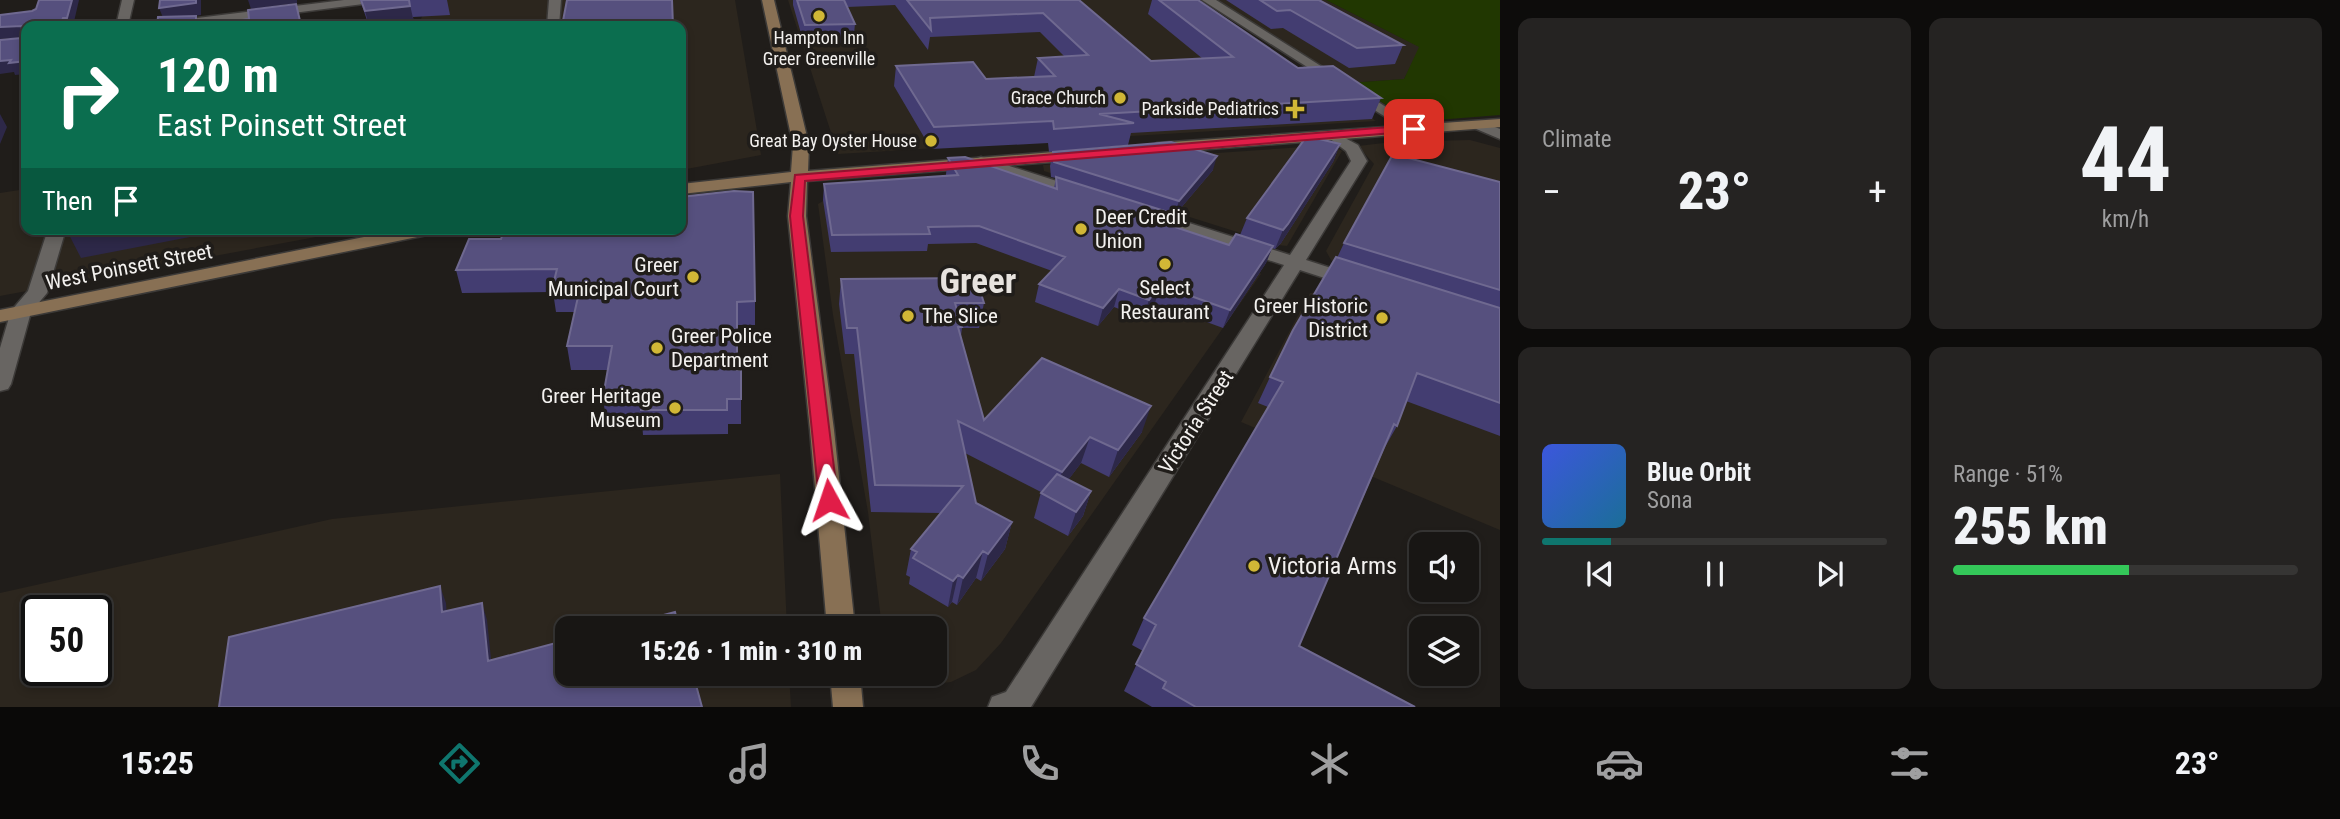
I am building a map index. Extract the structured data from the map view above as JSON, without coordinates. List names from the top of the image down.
{
  "streets": {
    "main road": ["West Poinsett Street"],
    "street": ["Victoria Street"]
  },
  "districts": ["Greer"],
  "places": {
    "other": [
      "Hampton Inn Greer Greenville",
      "Grace Church",
      "Great Bay Oyster House",
      "Deer Credit Union",
      "Select Restaurant",
      "Greer Municipal Court",
      "The Slice",
      "Greer Historic District",
      "Greer Police Department",
      "Greer Heritage Museum",
      "Victoria Arms"
    ],
    "health": ["Parkside Pediatrics"]
  },
  "page": {
    "tile": [
      "Climate",
      ["44", "km/h"],
      ["Range · 51%", "255 km"]
    ],
    "turn": ["120 m", "East Poinsett Street"],
    "heat": ["−", "23°", "+"],
    "then": "Then",
    "song": ["Blue Orbit", "Sona"],
    "limit": "50",
    "trip": "15:26 · 1 min · 310 m",
    "tabs": ["15:25", "23°"]
  }
}
